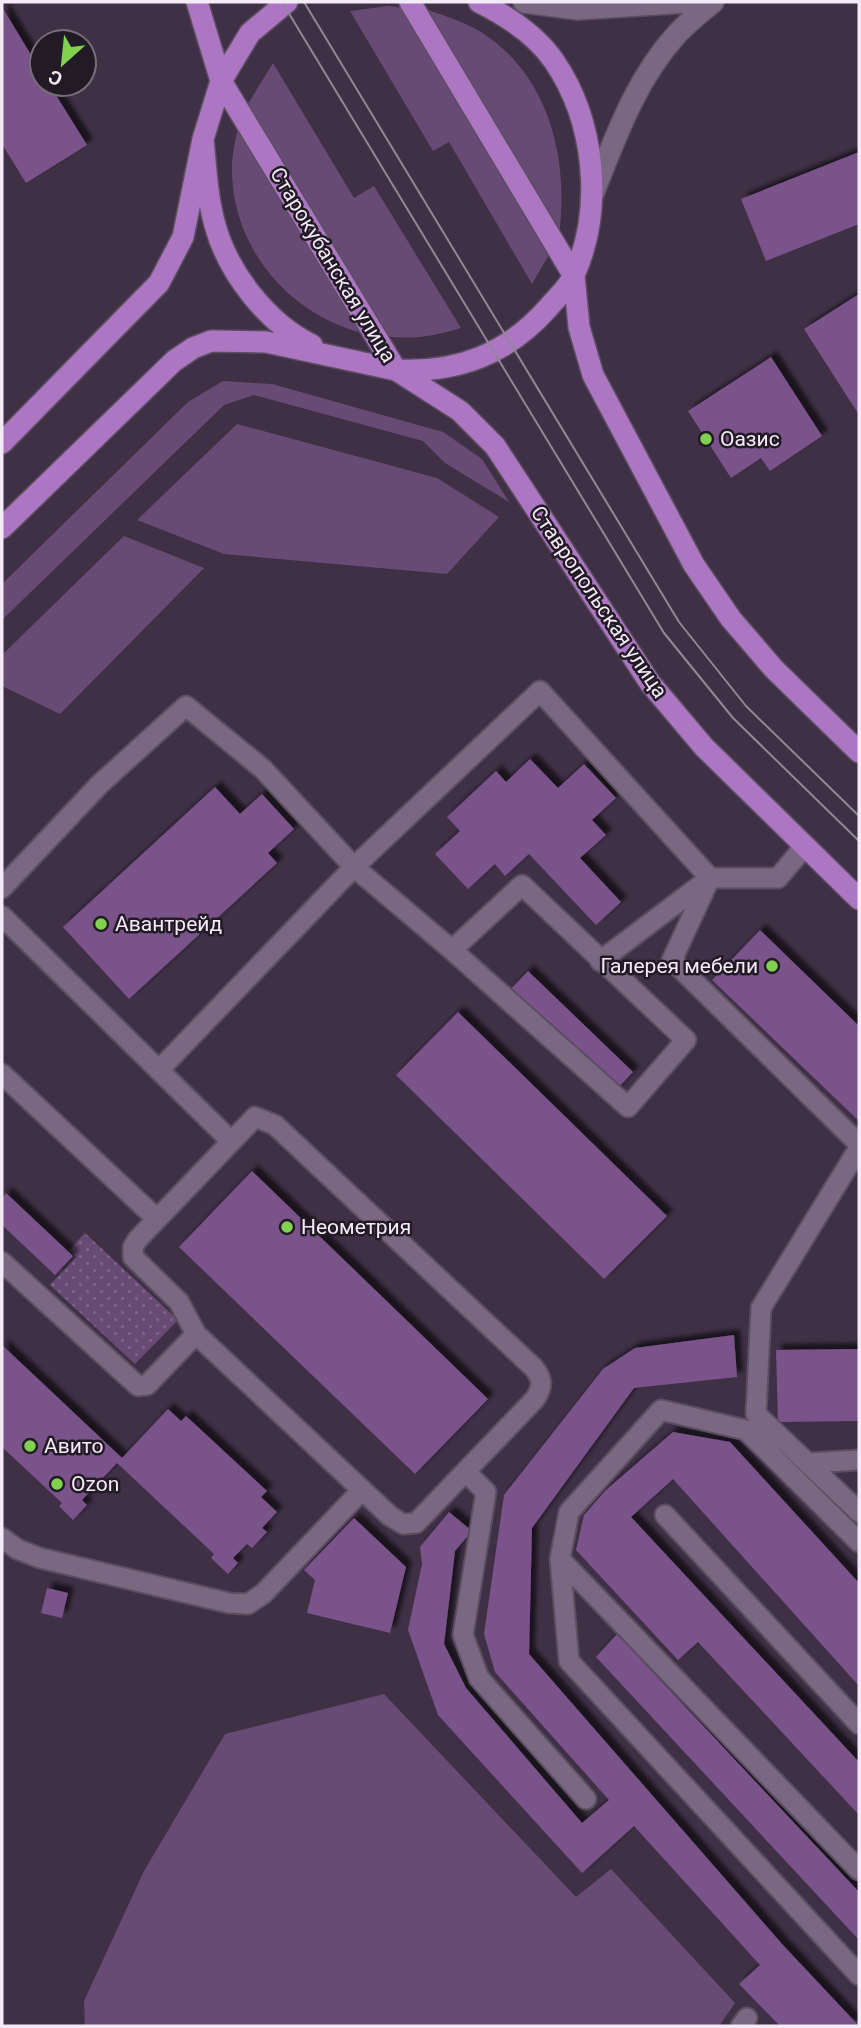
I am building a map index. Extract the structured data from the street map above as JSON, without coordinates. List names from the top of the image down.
{
  "streets": {
    "main road": ["Старокубанская улица", "Ставропольская улица"]
  },
  "crossings": [
    ["Старокубанская улица", "Ставропольская улица"]
  ],
  "places": [
    "Оазис",
    "Авантрейд",
    "Галерея мебели",
    "Неометрия",
    "Авито",
    "Ozon"
  ],
  "north": "bottom left"
}
